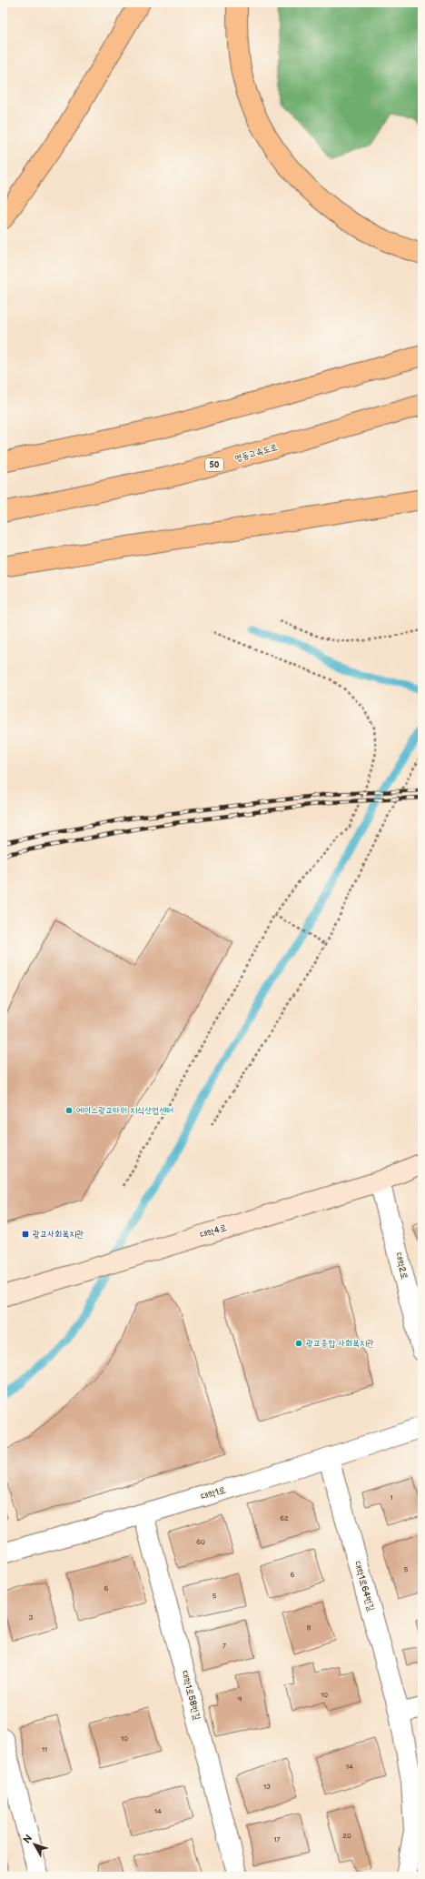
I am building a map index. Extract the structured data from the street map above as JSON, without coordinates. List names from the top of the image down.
{
  "streets": {
    "highway": ["영동고속도로", "50"],
    "street": [
      "대학4로",
      "대학2로",
      "대학1로",
      "대학1로64번길",
      "대학1로58번길"
    ]
  },
  "crossings": [
    ["대학4로", "대학2로"],
    ["대학1로", "대학1로64번길"],
    ["대학1로", "대학1로58번길"]
  ],
  "places": {
    "other": ["에이스광교타워 지식산업센터", "광교종합 사회복지관"],
    "transit": ["광교사회복지관"]
  },
  "house_numbers": [
    "1",
    "62",
    "60",
    "5",
    "6",
    "6",
    "5",
    "3",
    "8",
    "7",
    "10",
    "9",
    "10",
    "11",
    "14",
    "13",
    "14",
    "20",
    "17"
  ],
  "north": "top left"
}
